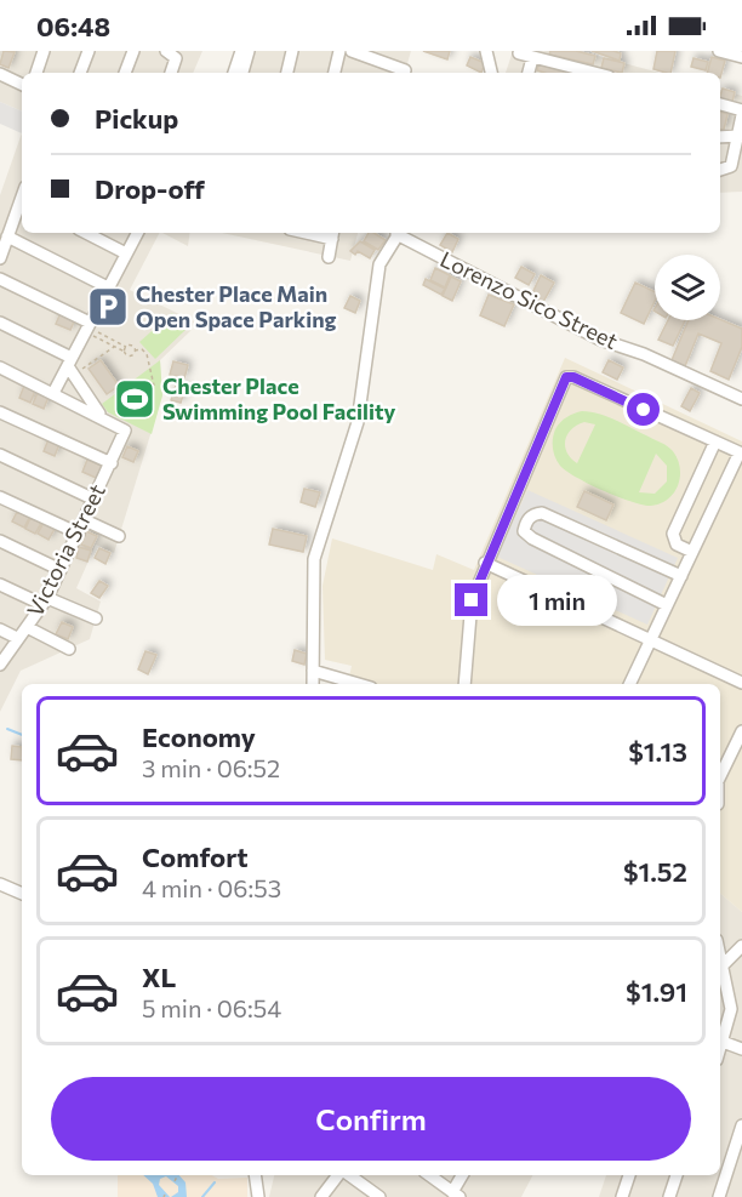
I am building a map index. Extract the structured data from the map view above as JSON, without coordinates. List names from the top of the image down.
{
  "streets": {
    "street": ["Lorenzo Sico Street", "Victoria Street"]
  },
  "places": {
    "parking": ["Chester Place Main Open Space Parking"],
    "sports": ["Chester Place Swimming Pool Facility"]
  },
  "page": {
    "status": "06:48",
    "banner": ["Pickup", "Drop-off"],
    "bubble": "1 min",
    "list": [
      {
        "name": "Economy",
        "note": "3 min · 06:52",
        "value": "$1.13"
      },
      {
        "name": "Comfort",
        "note": "4 min · 06:53",
        "value": "$1.52"
      },
      {
        "name": "XL",
        "note": "5 min · 06:54",
        "value": "$1.91"
      }
    ],
    "buttons": "Confirm"
  }
}
